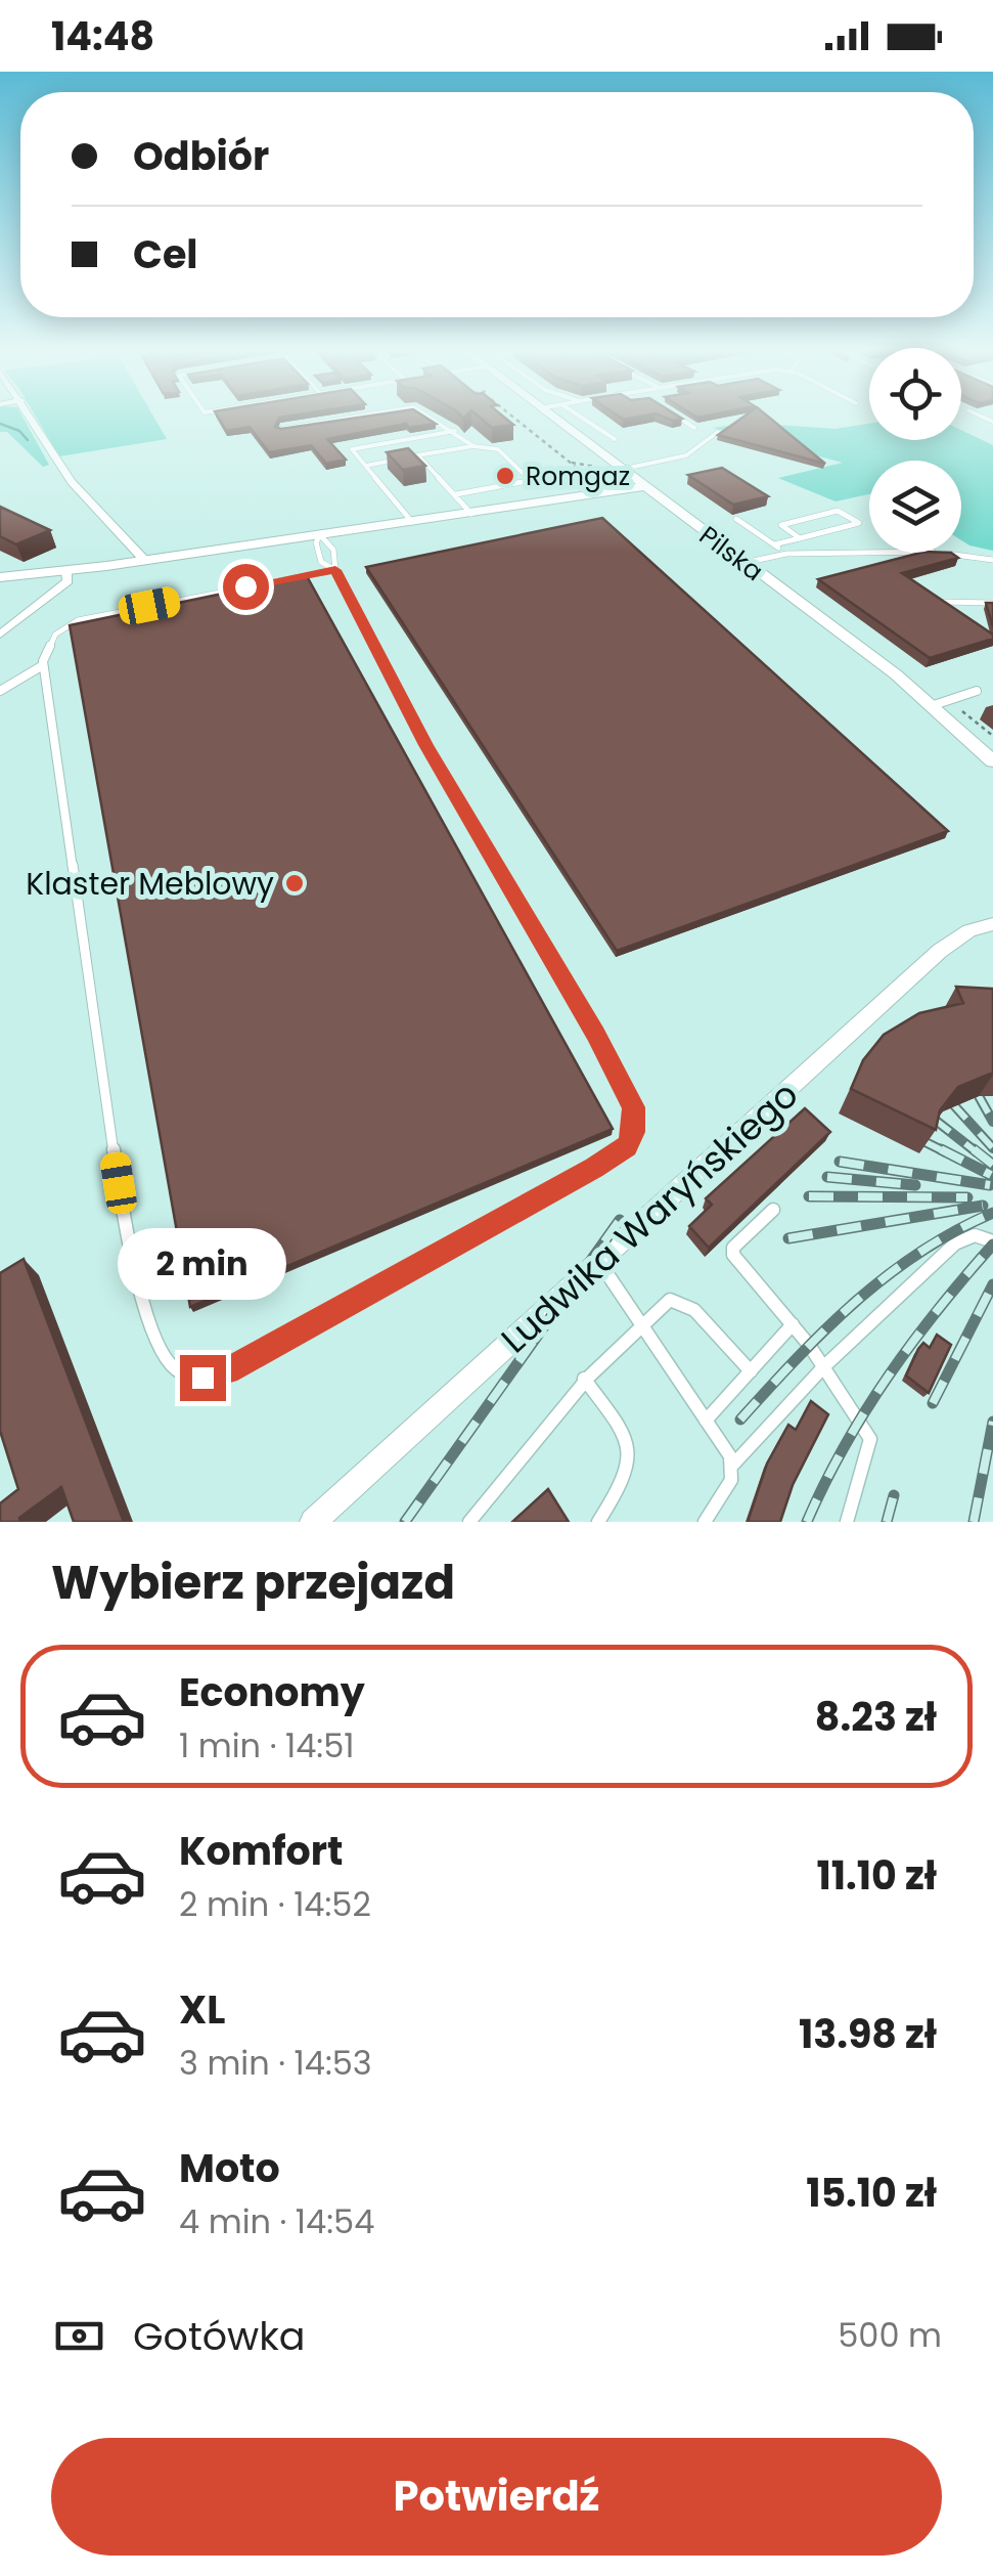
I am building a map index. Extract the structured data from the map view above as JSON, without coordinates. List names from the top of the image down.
{
  "streets": {
    "street": ["Pilska", "Ludwika Waryńskiego"]
  },
  "places": ["Romgaz", "Klaster Meblowy"],
  "page": {
    "status": "14:48",
    "banner": ["Odbiór", "Cel"],
    "bubble": "2 min",
    "heading": "Wybierz przejazd",
    "list": [
      {
        "name": "Economy",
        "note": "1 min · 14:51",
        "value": "8.23 zł"
      },
      {
        "name": "Komfort",
        "note": "2 min · 14:52",
        "value": "11.10 zł"
      },
      {
        "name": "XL",
        "note": "3 min · 14:53",
        "value": "13.98 zł"
      },
      {
        "name": "Moto",
        "note": "4 min · 14:54",
        "value": "15.10 zł"
      }
    ],
    "pay": ["Gotówka", "500 m"],
    "buttons": "Potwierdź"
  }
}
